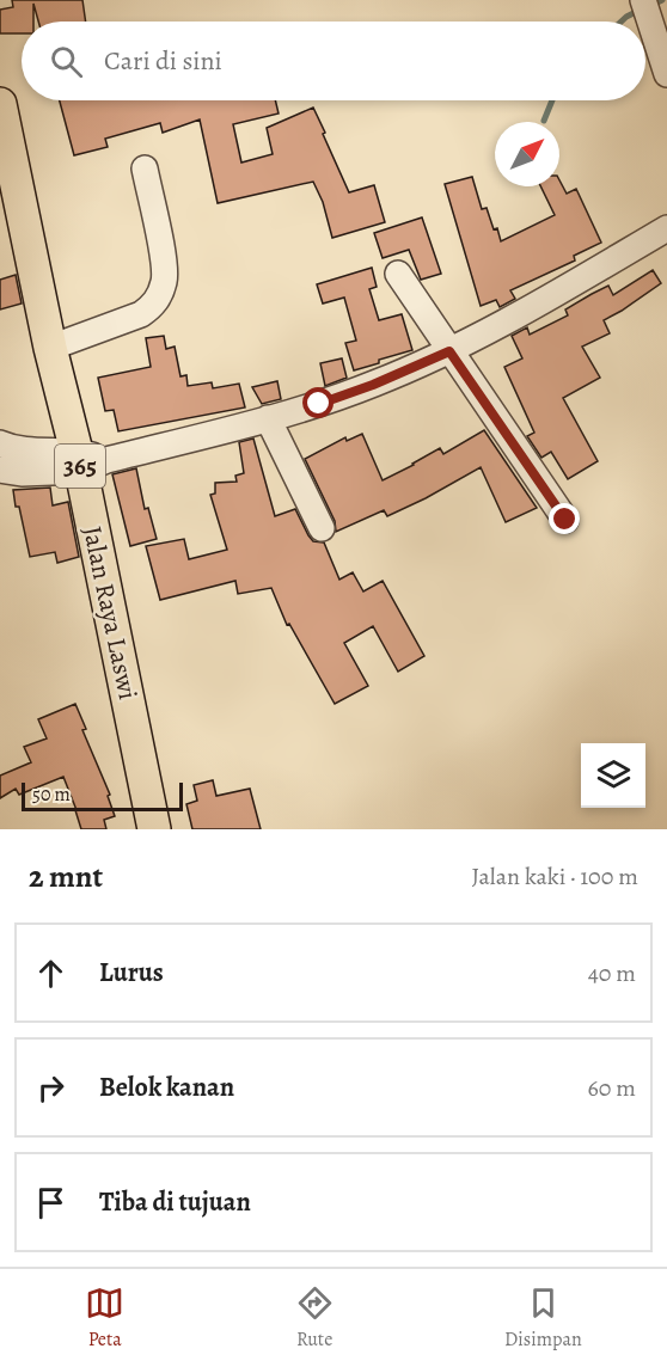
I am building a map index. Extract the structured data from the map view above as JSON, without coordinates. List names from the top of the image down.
{
  "streets": {
    "main road": ["365", "Jalan Raya Laswi"]
  },
  "scale_bar": "50 m",
  "north": "top right",
  "page": {
    "search": "Cari di sini",
    "scale": "50 m",
    "heading": ["2 mnt", "Jalan kaki · 100 m"],
    "list": [
      ["Lurus", "40 m"],
      ["Belok kanan", "60 m"],
      "Tiba di tujuan"
    ],
    "nav": ["Peta", "Rute", "Disimpan"]
  }
}
